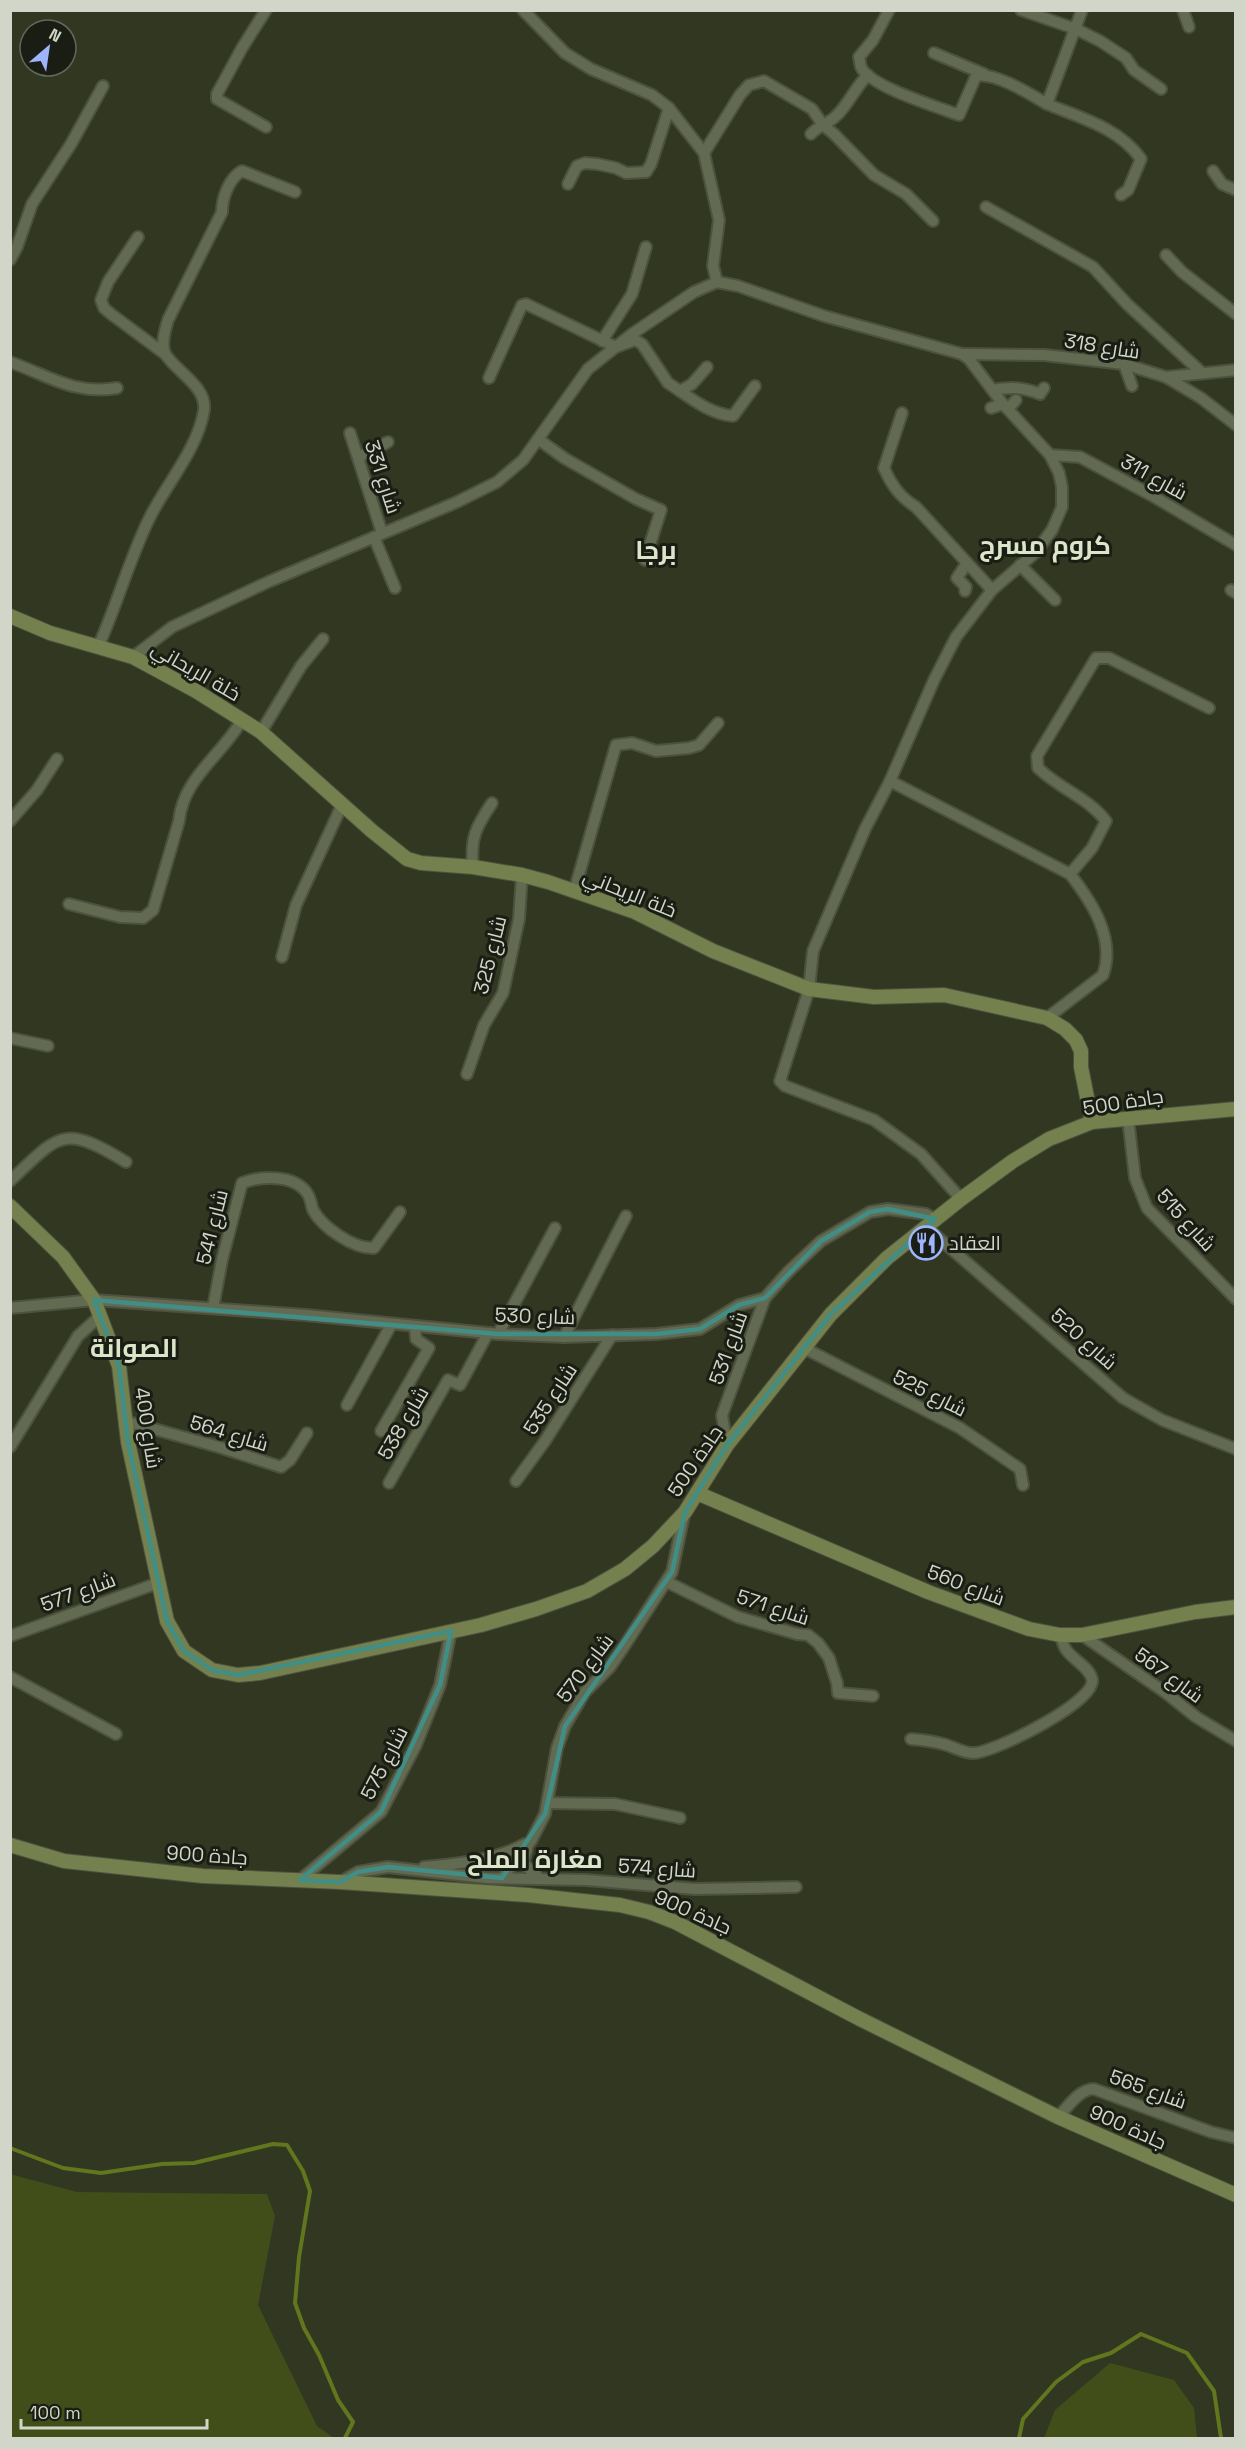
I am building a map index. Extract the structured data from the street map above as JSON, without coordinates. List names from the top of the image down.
{
  "streets": {
    "main road": [
      "خلة الريحاني",
      "جادة 500",
      "شارع 400",
      "شارع 560",
      "جادة 900"
    ],
    "street": [
      "شارع 318",
      "شارع 331",
      "شارع 311",
      "شارع 325",
      "شارع 515",
      "شارع 541",
      "شارع 530",
      "شارع 520",
      "شارع 531",
      "شارع 525",
      "شارع 535",
      "شارع 538",
      "شارع 564",
      "شارع 577",
      "شارع 571",
      "شارع 570",
      "شارع 567",
      "شارع 575",
      "شارع 574",
      "شارع 565"
    ]
  },
  "crossings": [
    ["خلة الريحاني", "شارع 325"],
    ["خلة الريحاني", "جادة 500"],
    ["جادة 500", "شارع 515"],
    ["جادة 500", "شارع 520"],
    ["جادة 500", "شارع 531"],
    ["جادة 500", "شارع 525"],
    ["جادة 500", "شارع 400"],
    ["جادة 500", "شارع 560"],
    ["جادة 500", "شارع 577"],
    ["جادة 500", "شارع 570"],
    ["جادة 500", "شارع 575"],
    ["شارع 541", "شارع 530"],
    ["شارع 530", "شارع 531"],
    ["شارع 530", "شارع 535"],
    ["شارع 530", "شارع 538"],
    ["شارع 530", "شارع 400"],
    ["شارع 400", "شارع 564"],
    ["شارع 400", "شارع 577"],
    ["شارع 560", "شارع 567"],
    ["شارع 571", "شارع 570"],
    ["شارع 570", "شارع 574"],
    ["شارع 575", "جادة 900"],
    ["جادة 900", "شارع 574"],
    ["جادة 900", "شارع 565"]
  ],
  "districts": [
    "كروم مسرج",
    "برجا",
    "الصوانة",
    "مغارة الملح"
  ],
  "places": {
    "restaurant": ["العقاد"]
  },
  "scale_bar": "100 m",
  "north": "top right"
}
